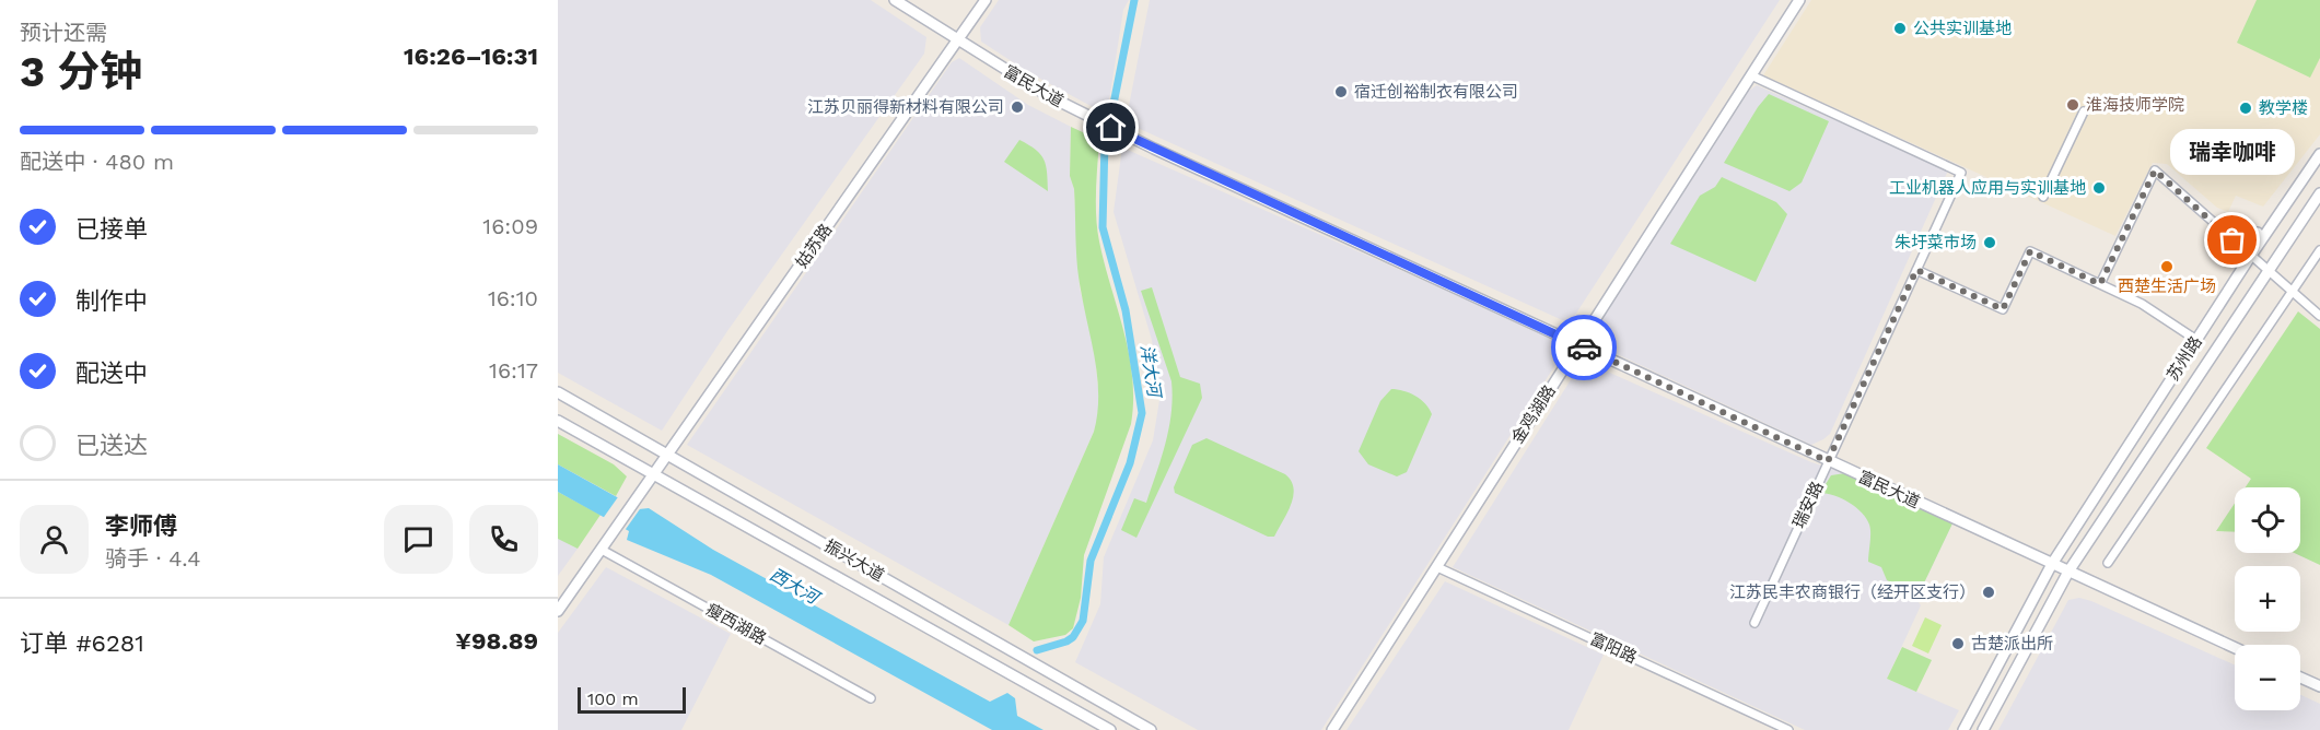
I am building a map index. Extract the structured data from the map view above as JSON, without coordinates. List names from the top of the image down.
{
  "streets": {
    "street": [
      "富民大道",
      "姑苏路",
      "苏州路",
      "金鸡湖路",
      "瑞安路",
      "振兴大道",
      "瘦西湖路",
      "富阳路"
    ]
  },
  "crossings": [
    ["富民大道", "姑苏路"],
    ["富民大道", "苏州路"],
    ["富民大道", "金鸡湖路"],
    ["富民大道", "瑞安路"],
    ["姑苏路", "振兴大道"],
    ["姑苏路", "瘦西湖路"],
    ["金鸡湖路", "瑞安路"],
    ["金鸡湖路", "富阳路"]
  ],
  "water": ["洋大河", "西大河"],
  "places": [
    "公共实训基地",
    "宿迁创裕制衣有限公司",
    "淮海技师学院",
    "江苏贝丽得新材料有限公司",
    "教学楼",
    "工业机器人应用与实训基地",
    "瑞幸咖啡",
    "朱圩菜市场",
    "西楚生活广场",
    "江苏民丰农商银行（经开区支行）",
    "古楚派出所"
  ],
  "scale_bar": "100 m",
  "page": {
    "heading": ["3 分钟", "预计还需", "16:26–16:31"],
    "panel": [
      "李师傅",
      "骑手 · 4.4",
      "订单 #6281",
      "¥98.89"
    ],
    "bar": "配送中 · 480 m",
    "bubble": "瑞幸咖啡",
    "list": [
      ["已接单", "16:09"],
      ["制作中", "16:10"],
      ["配送中", "16:17"],
      "已送达"
    ],
    "map_buttons": ["+", "−"],
    "scale": "100 m"
  }
}
